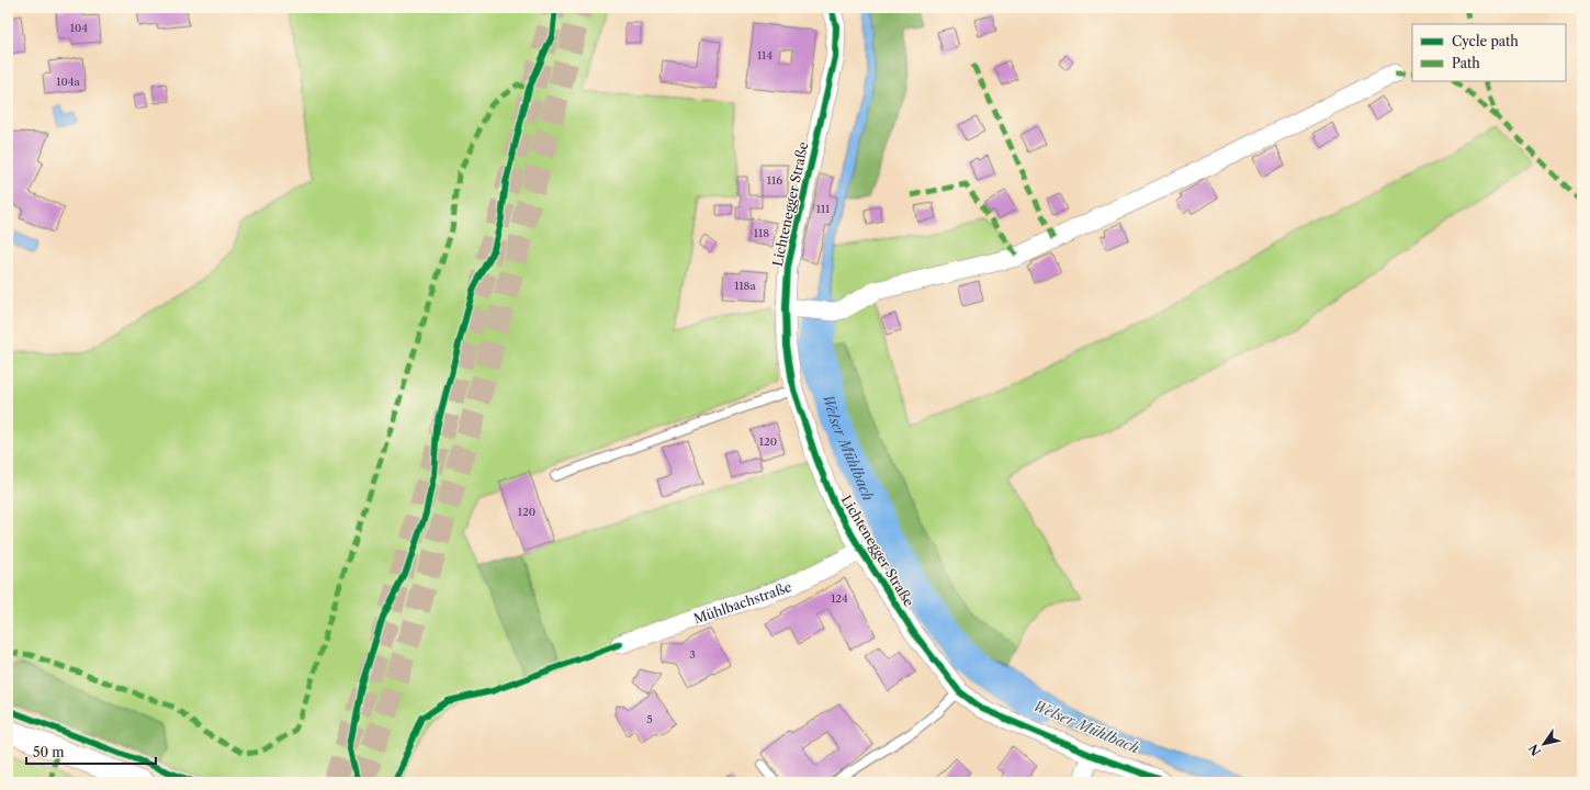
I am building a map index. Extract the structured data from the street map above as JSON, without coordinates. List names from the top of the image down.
{
  "streets": {
    "street": ["Lichtenegger Straße", "Mühlbachstraße"]
  },
  "crossings": [
    ["Lichtenegger Straße", "Mühlbachstraße"]
  ],
  "water": ["Welser Mühlbach"],
  "house_numbers": [
    "104",
    "114",
    "104a",
    "116",
    "111",
    "118",
    "118a",
    "120",
    "120",
    "124",
    "3",
    "5"
  ],
  "legend": ["Cycle path", "Path"],
  "scale_bar": "50 m",
  "north": "bottom left"
}
